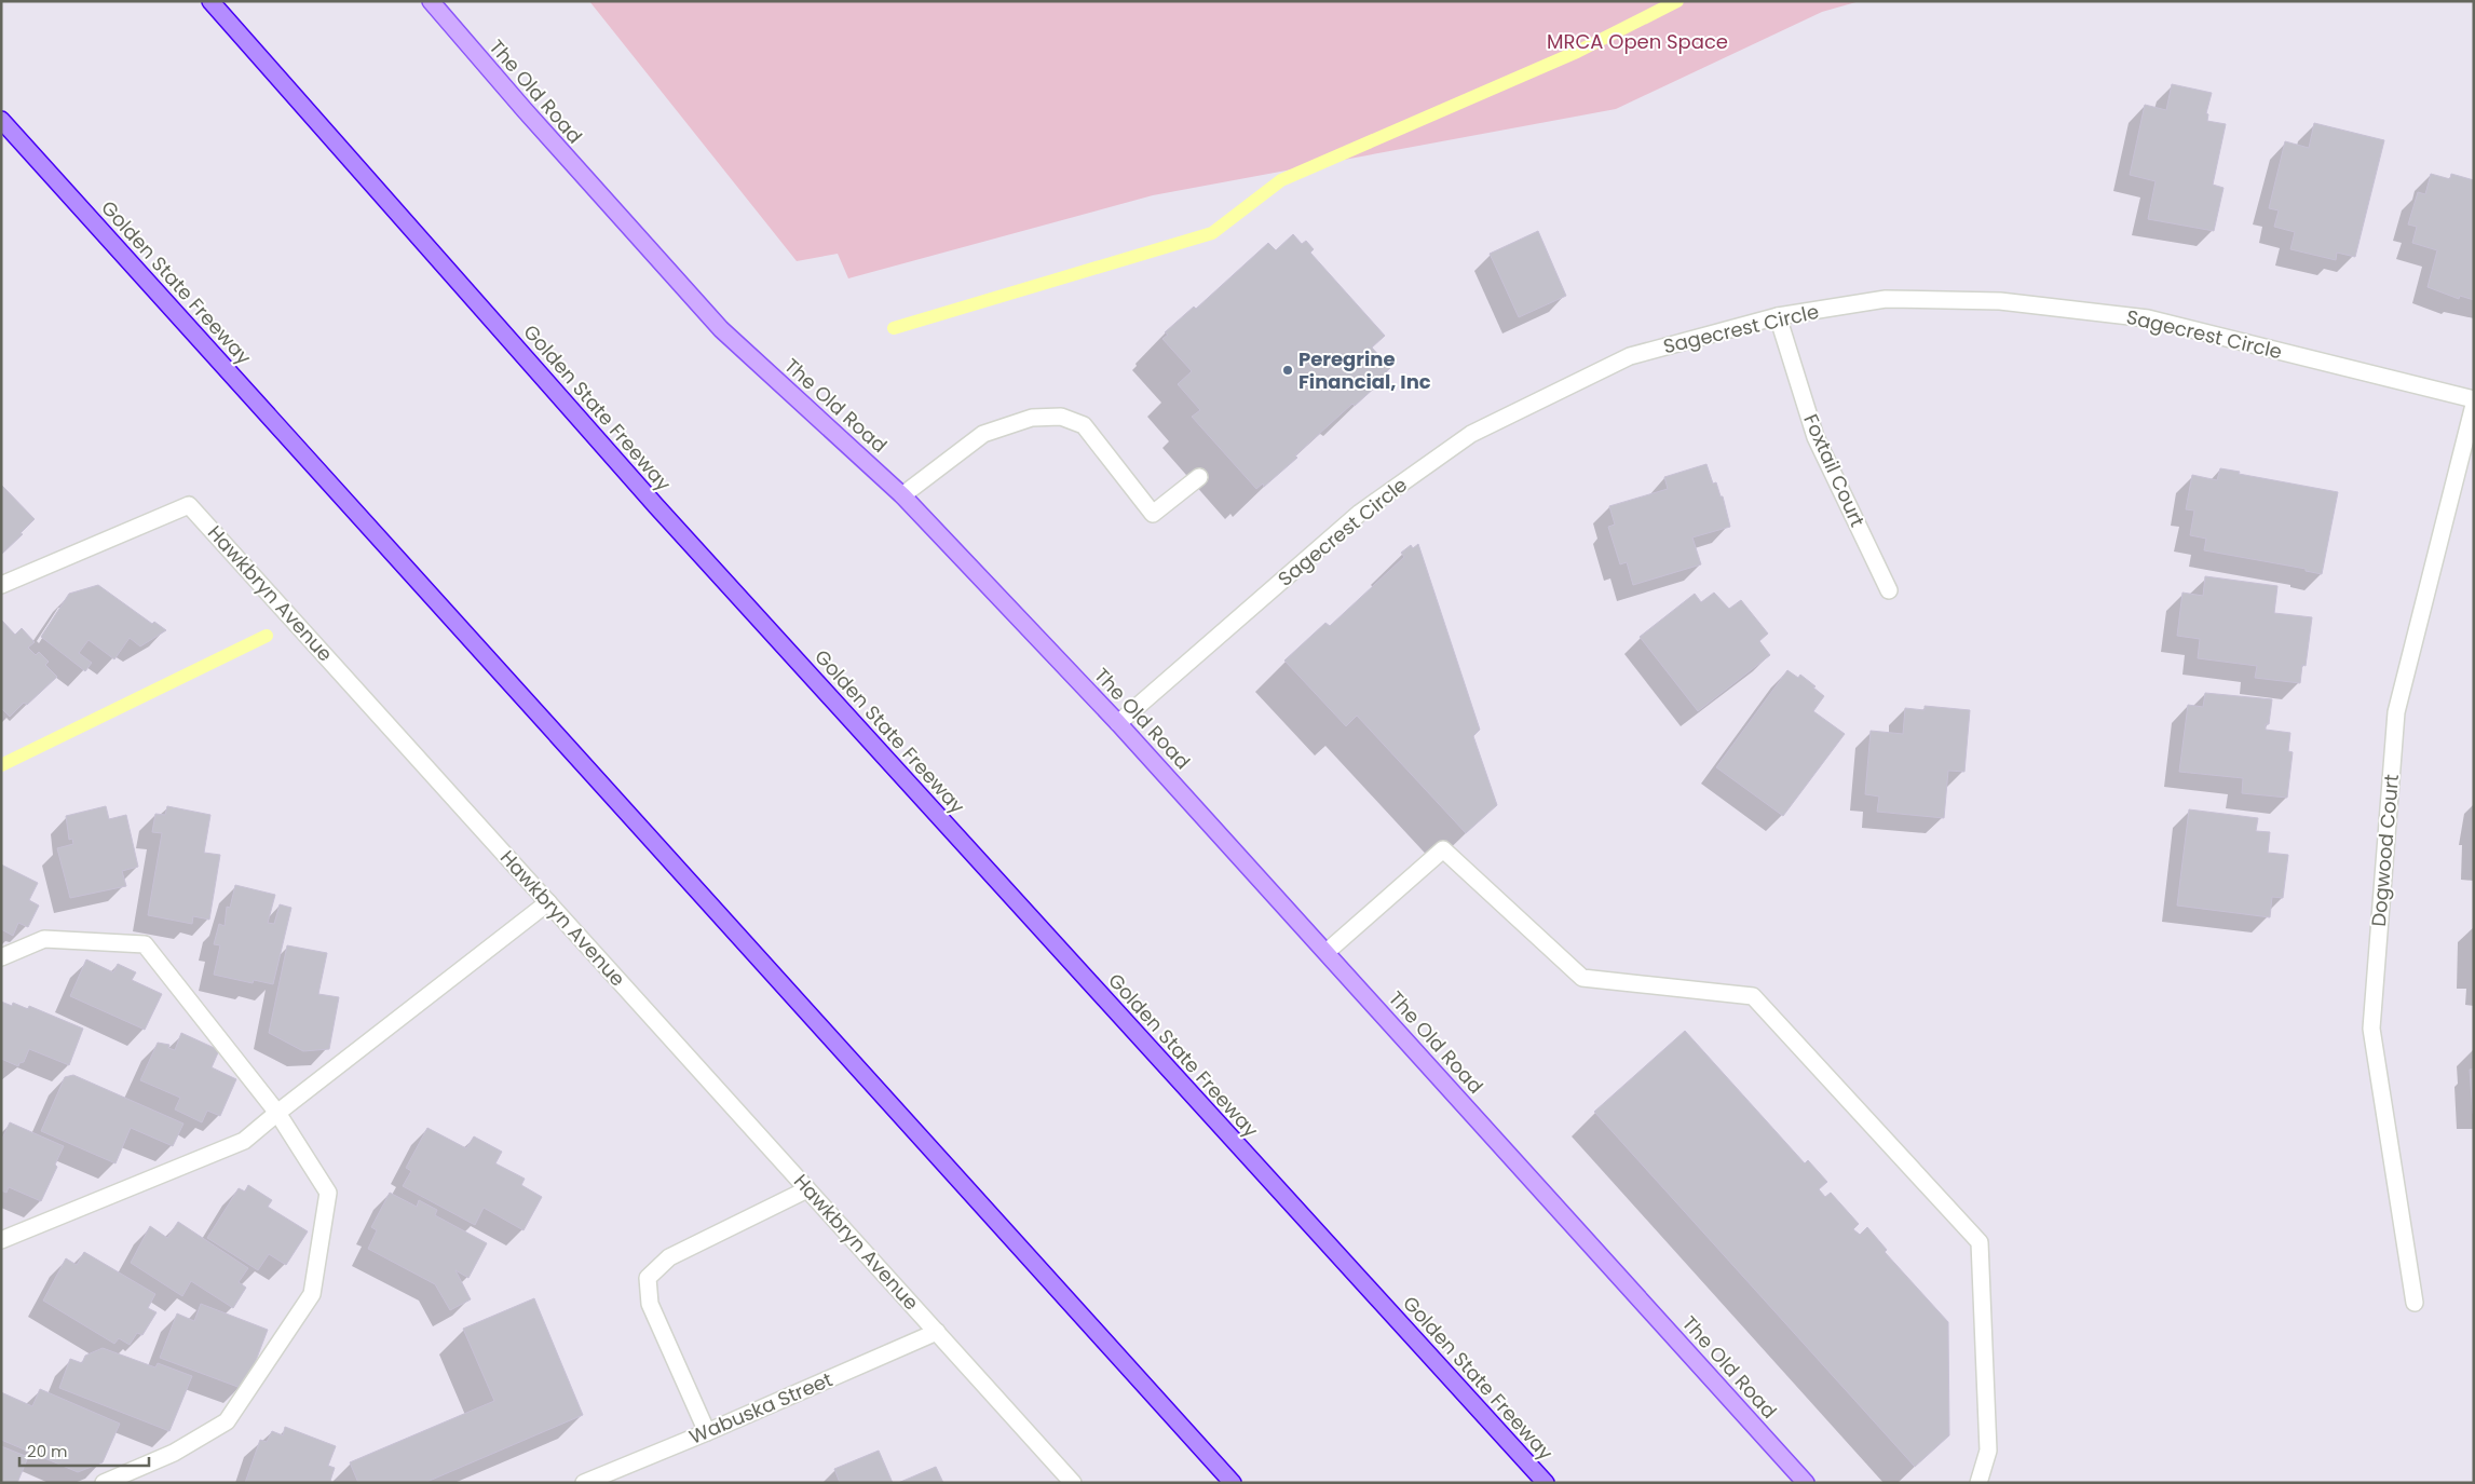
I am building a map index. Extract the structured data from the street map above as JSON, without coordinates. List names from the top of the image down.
{
  "streets": {
    "highway": ["Golden State Freeway"],
    "main road": ["The Old Road"],
    "street": [
      "Sagecrest Circle",
      "Foxtail Court",
      "Hawkbryn Avenue",
      "Dogwood Court",
      "Wabuska Street"
    ]
  },
  "crossings": [
    ["The Old Road", "Sagecrest Circle"],
    ["Sagecrest Circle", "Foxtail Court"],
    ["Hawkbryn Avenue", "Wabuska Street"]
  ],
  "parks": ["MRCA Open Space"],
  "places": ["Peregrine Financial, Inc"],
  "scale_bar": "20 m"
}
